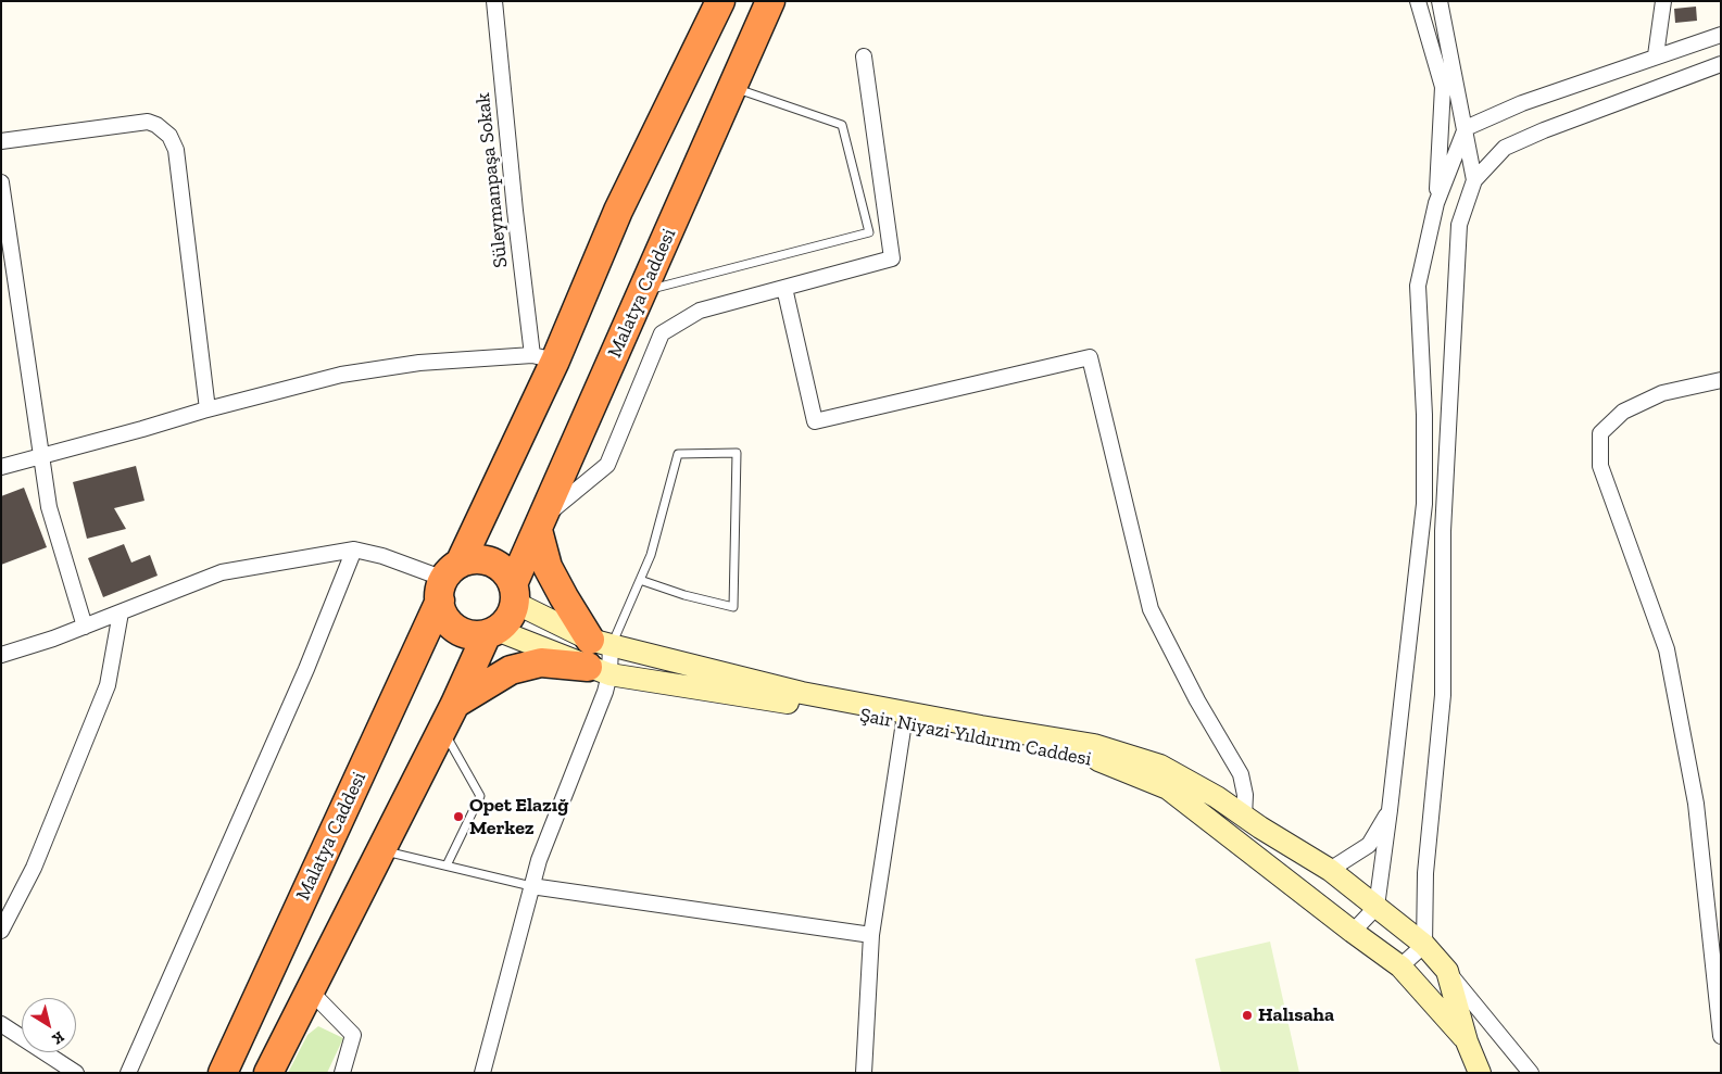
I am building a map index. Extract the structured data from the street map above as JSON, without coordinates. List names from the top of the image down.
{
  "streets": {
    "highway": ["Malatya Caddesi"],
    "street": ["Süleymanpaşa Sokak", "Şair Niyazi Yıldırım Caddesi"]
  },
  "crossings": [
    ["Süleymanpaşa Sokak", "Malatya Caddesi"],
    ["Malatya Caddesi", "Şair Niyazi Yıldırım Caddesi"]
  ],
  "places": ["Opet Elazığ Merkez", "Halısaha"],
  "north": "bottom right"
}
